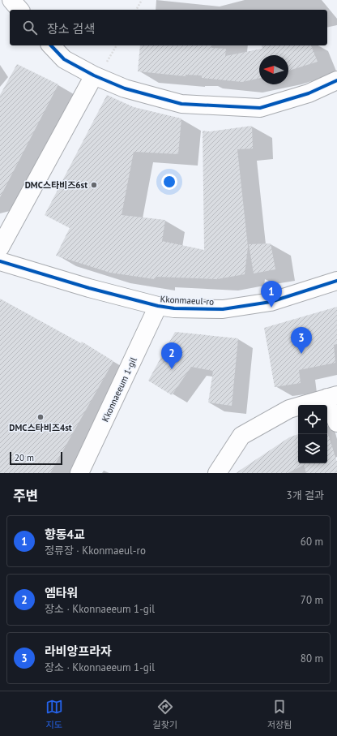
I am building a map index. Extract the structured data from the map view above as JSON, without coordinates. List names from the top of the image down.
{
  "streets": {
    "street": ["Kkonmaeul-ro", "Kkonnaeeum 1-gil"]
  },
  "crossings": [
    ["Kkonmaeul-ro", "Kkonnaeeum 1-gil"]
  ],
  "places": ["DMC스타비즈6st", "DMC스타비즈4st"],
  "scale_bar": "20 m",
  "north": "left",
  "page": {
    "search": "장소 검색",
    "pins": ["1", "3", "2"],
    "scale": "20 m",
    "heading": ["주변", "3개 결과"],
    "list": [
      {
        "mark": "1",
        "name": "향동4교",
        "note": "정류장 · Kkonmaeul-ro",
        "value": "60 m"
      },
      {
        "mark": "2",
        "name": "엠타워",
        "note": "장소 · Kkonnaeeum 1-gil",
        "value": "70 m"
      },
      {
        "mark": "3",
        "name": "라비앙프라자",
        "note": "장소 · Kkonnaeeum 1-gil",
        "value": "80 m"
      }
    ],
    "nav": ["지도", "길찾기", "저장됨"]
  }
}
